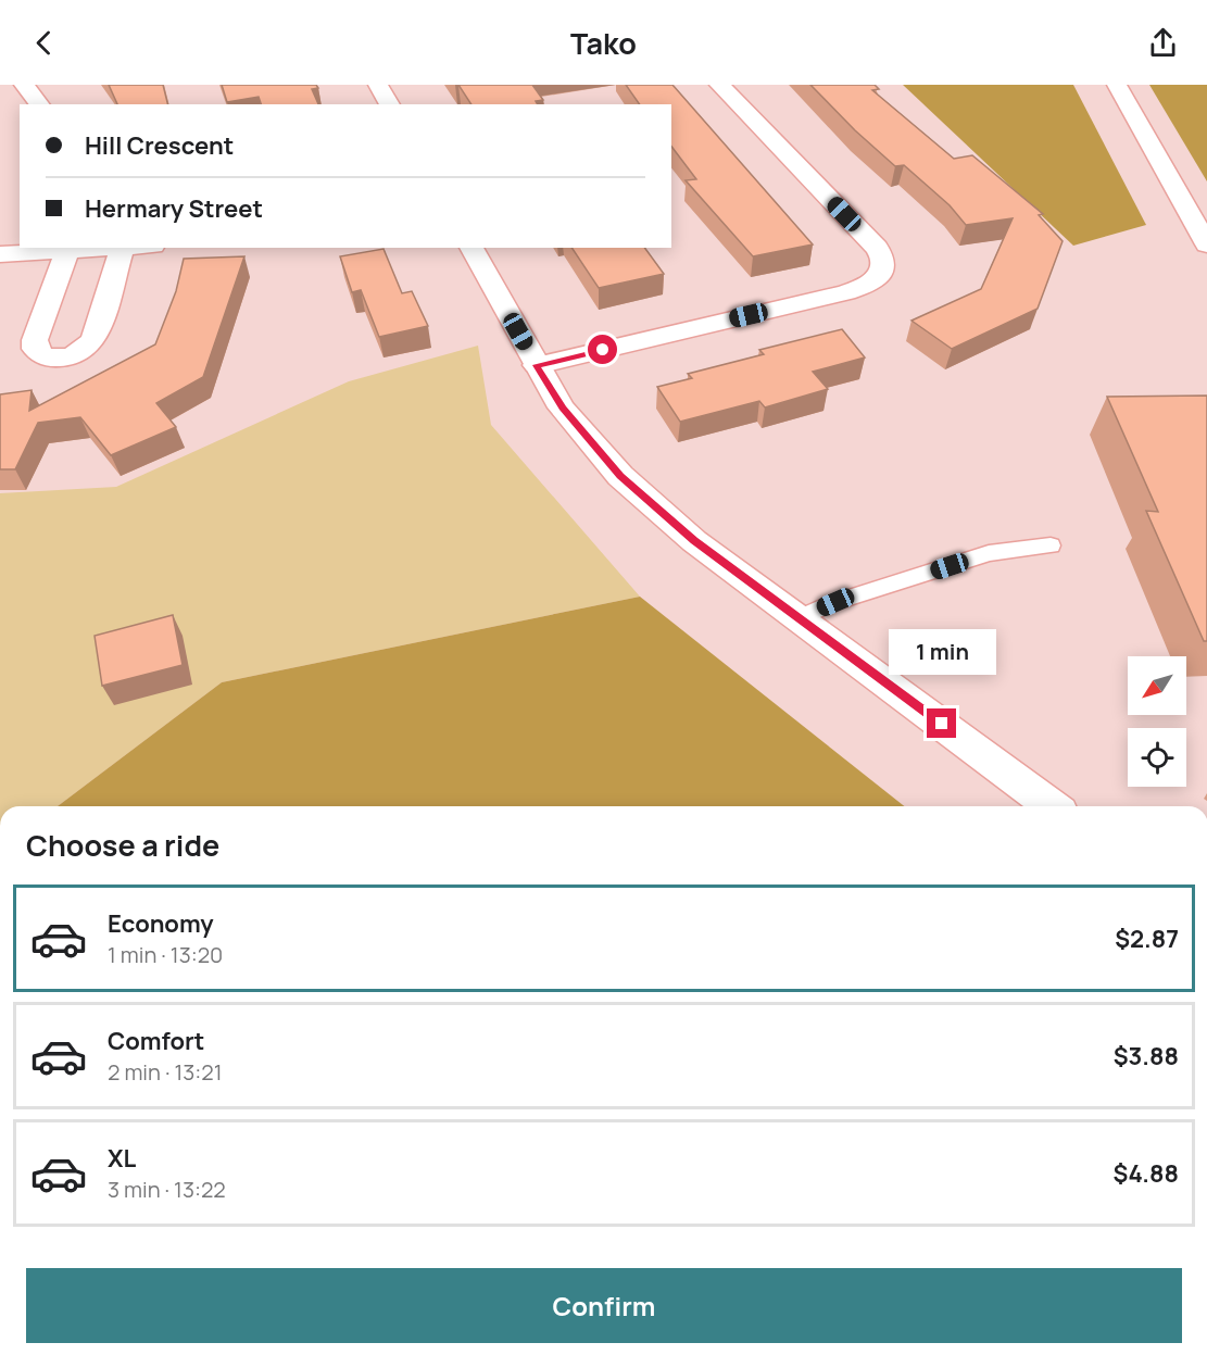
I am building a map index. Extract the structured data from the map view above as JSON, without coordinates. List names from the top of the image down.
{
  "north": "bottom left",
  "page": {
    "header": "Tako",
    "banner": ["Hill Crescent", "Hermary Street"],
    "bubble": "1 min",
    "heading": "Choose a ride",
    "list": [
      {
        "name": "Economy",
        "note": "1 min · 13:20",
        "value": "$2.87"
      },
      {
        "name": "Comfort",
        "note": "2 min · 13:21",
        "value": "$3.88"
      },
      {
        "name": "XL",
        "note": "3 min · 13:22",
        "value": "$4.88"
      }
    ],
    "buttons": "Confirm"
  }
}
